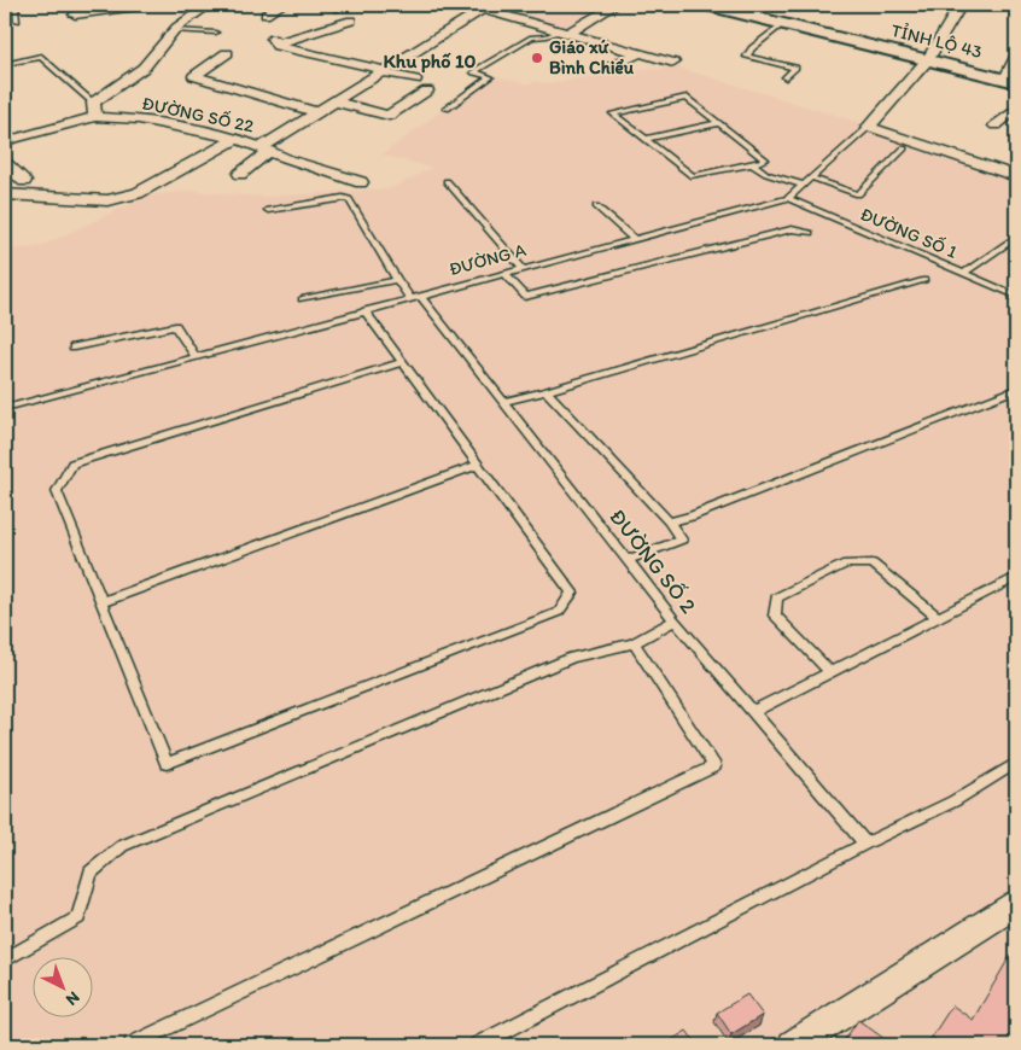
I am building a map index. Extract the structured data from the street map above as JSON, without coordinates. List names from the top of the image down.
{
  "streets": {
    "main road": ["TỈNH LỘ 43"],
    "street": ["ĐƯỜNG SỐ 22", "ĐƯỜNG A"],
    "lane": ["ĐƯỜNG SỐ 1", "ĐƯỜNG SỐ 2"]
  },
  "crossings": [
    ["TỈNH LỘ 43", "ĐƯỜNG A"],
    ["ĐƯỜNG SỐ 1", "ĐƯỜNG A"],
    ["ĐƯỜNG A", "ĐƯỜNG SỐ 2"]
  ],
  "districts": ["Khu phố 10"],
  "places": ["Giáo xứ Bình Chiểu"],
  "north": "bottom right"
}
